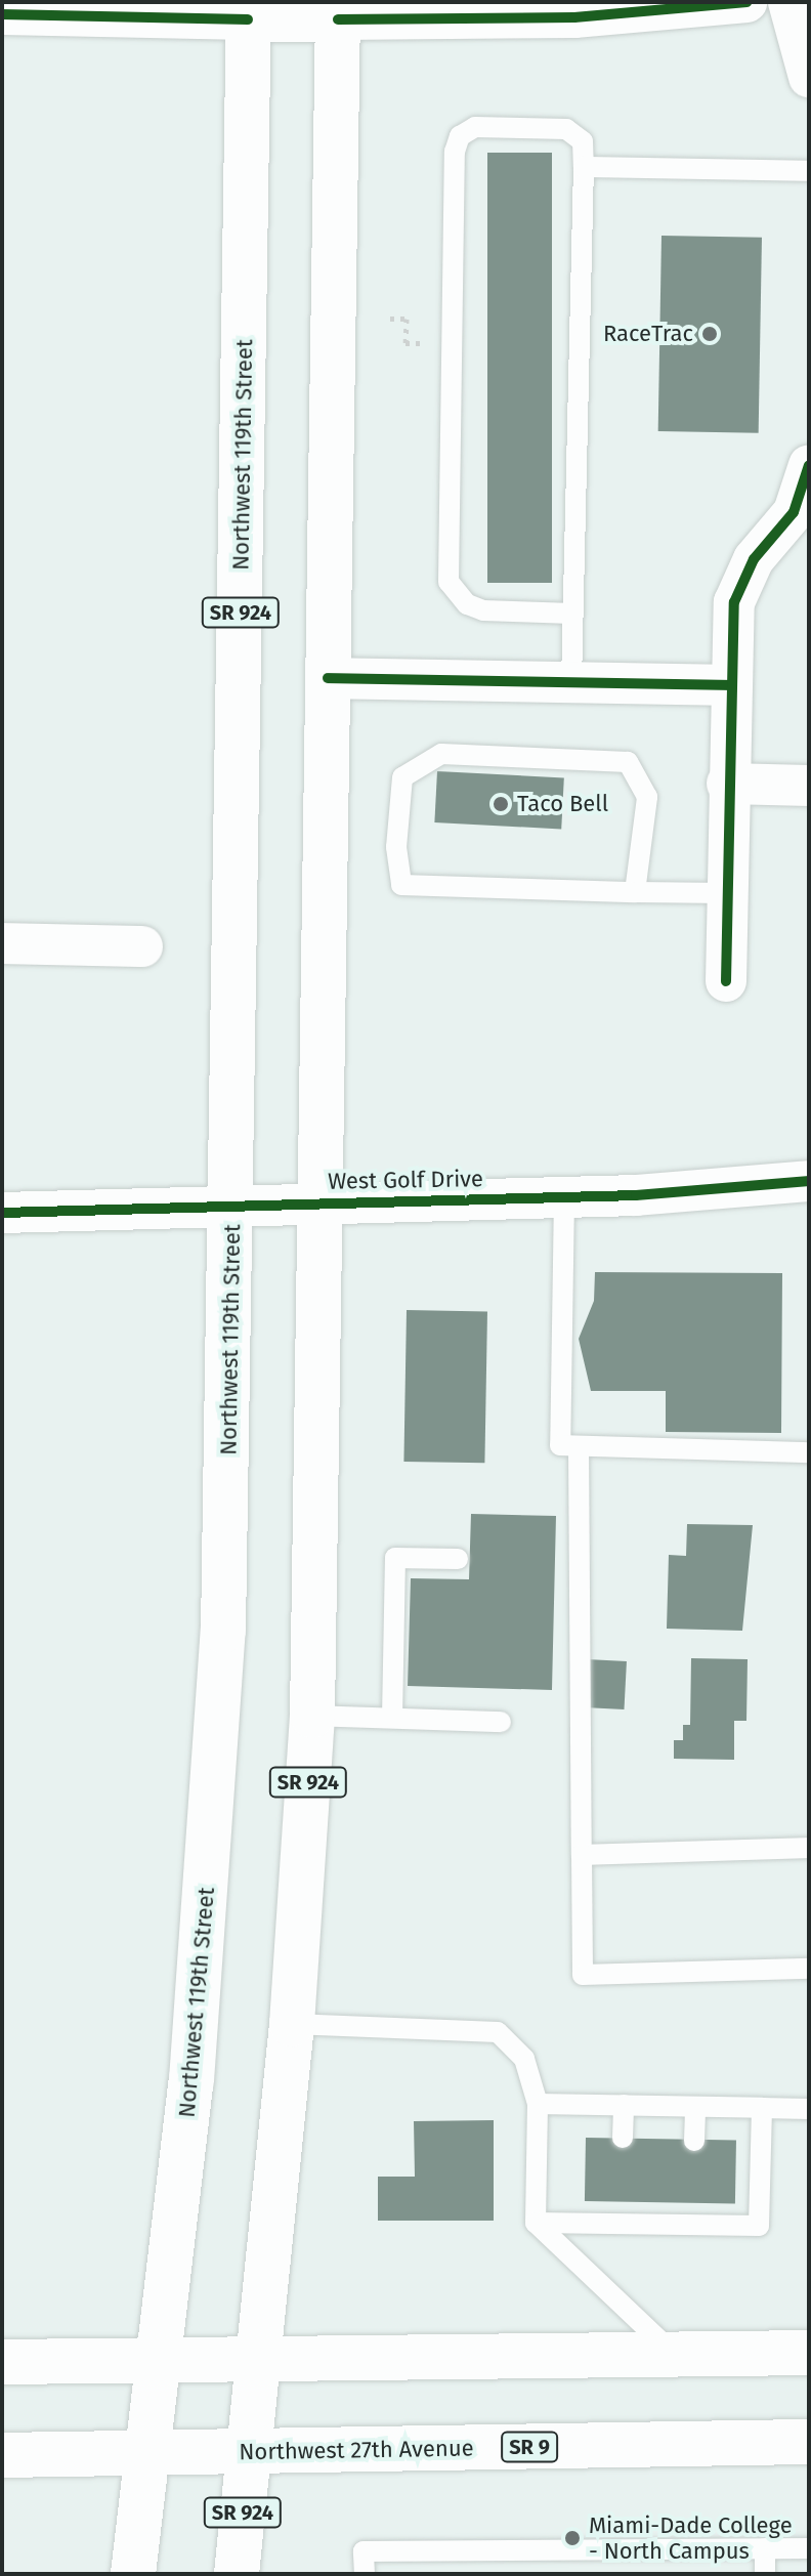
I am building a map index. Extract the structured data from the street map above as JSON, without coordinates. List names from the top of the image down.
{
  "streets": {
    "main road": [
      "Northwest 119th Street",
      "SR 924",
      "SR 9",
      "Northwest 27th Avenue"
    ],
    "street": ["West Golf Drive"]
  },
  "crossings": [
    ["Northwest 119th Street", "West Golf Drive"],
    ["Northwest 119th Street", "Northwest 27th Avenue"],
    ["SR 924", "West Golf Drive"],
    ["SR 924", "Northwest 27th Avenue"]
  ],
  "places": ["RaceTrac", "Taco Bell", "Miami-Dade College - North Campus"]
}
